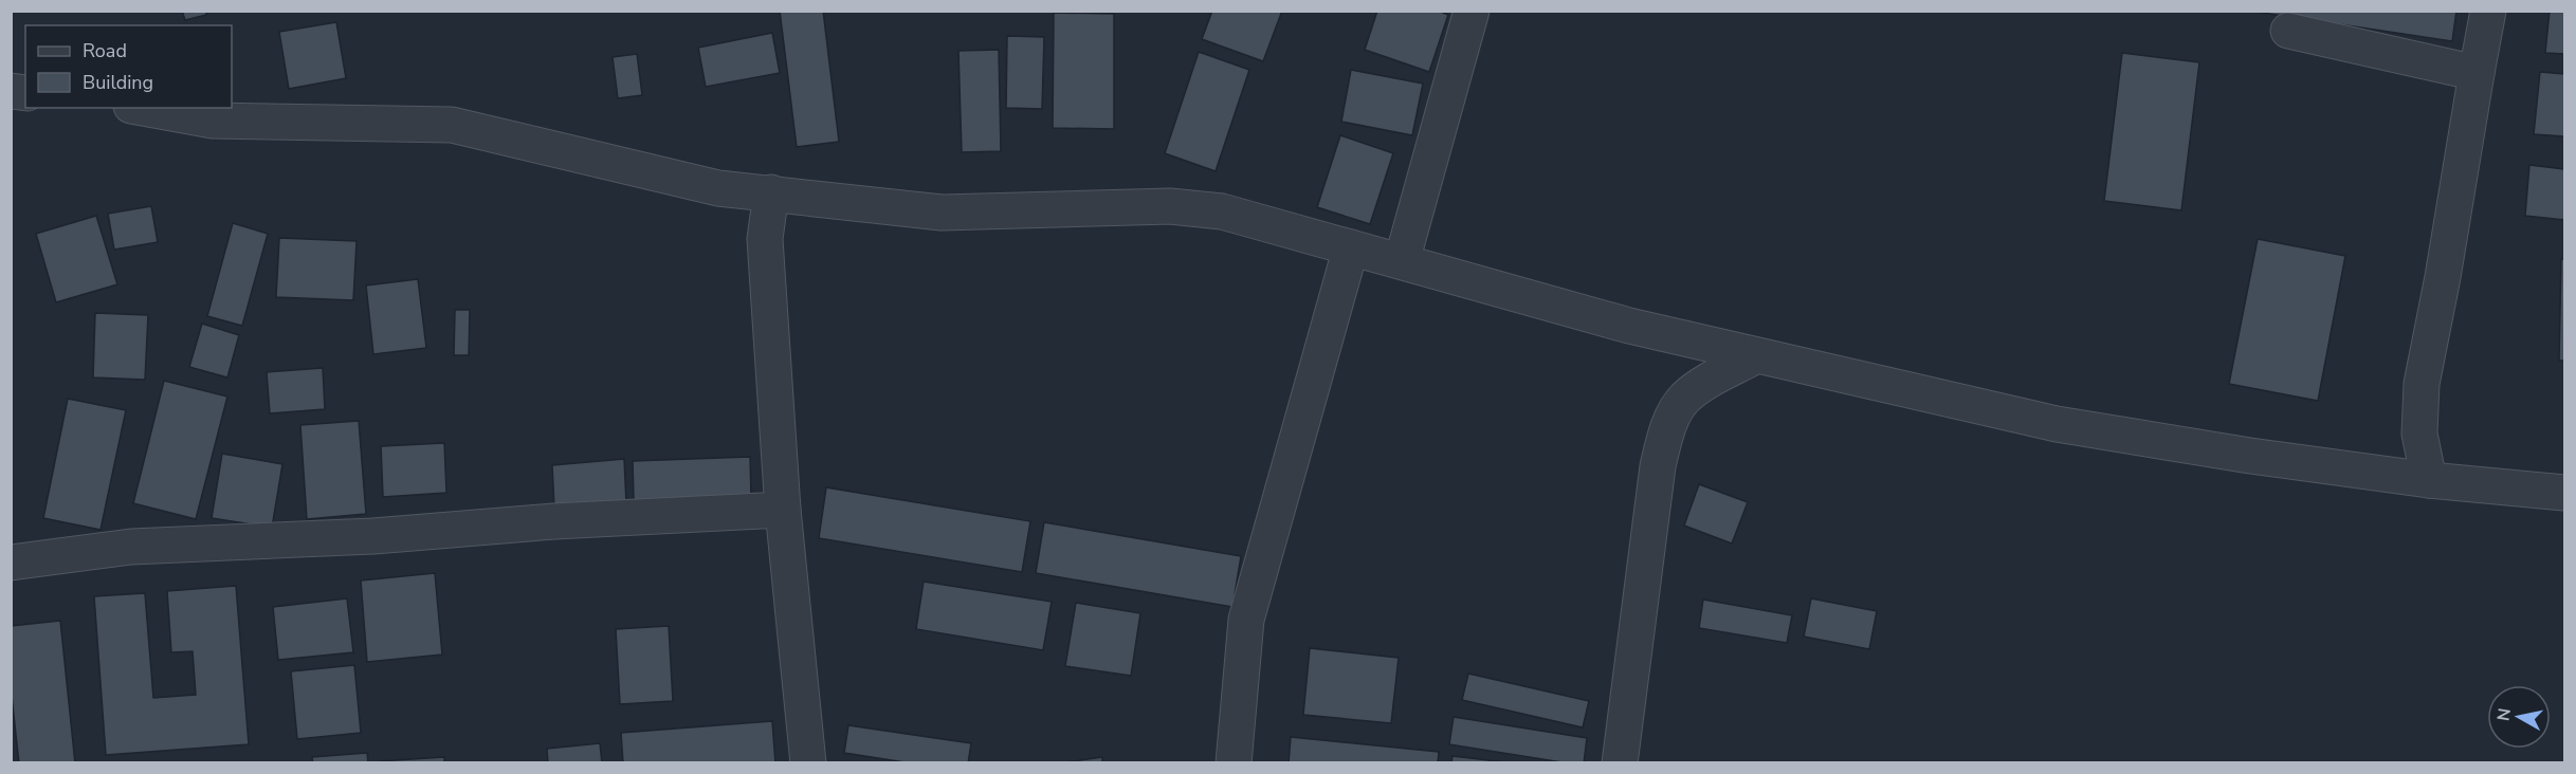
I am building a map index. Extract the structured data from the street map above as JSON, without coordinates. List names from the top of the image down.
{
  "legend": ["Road", "Building"],
  "north": "left"
}
